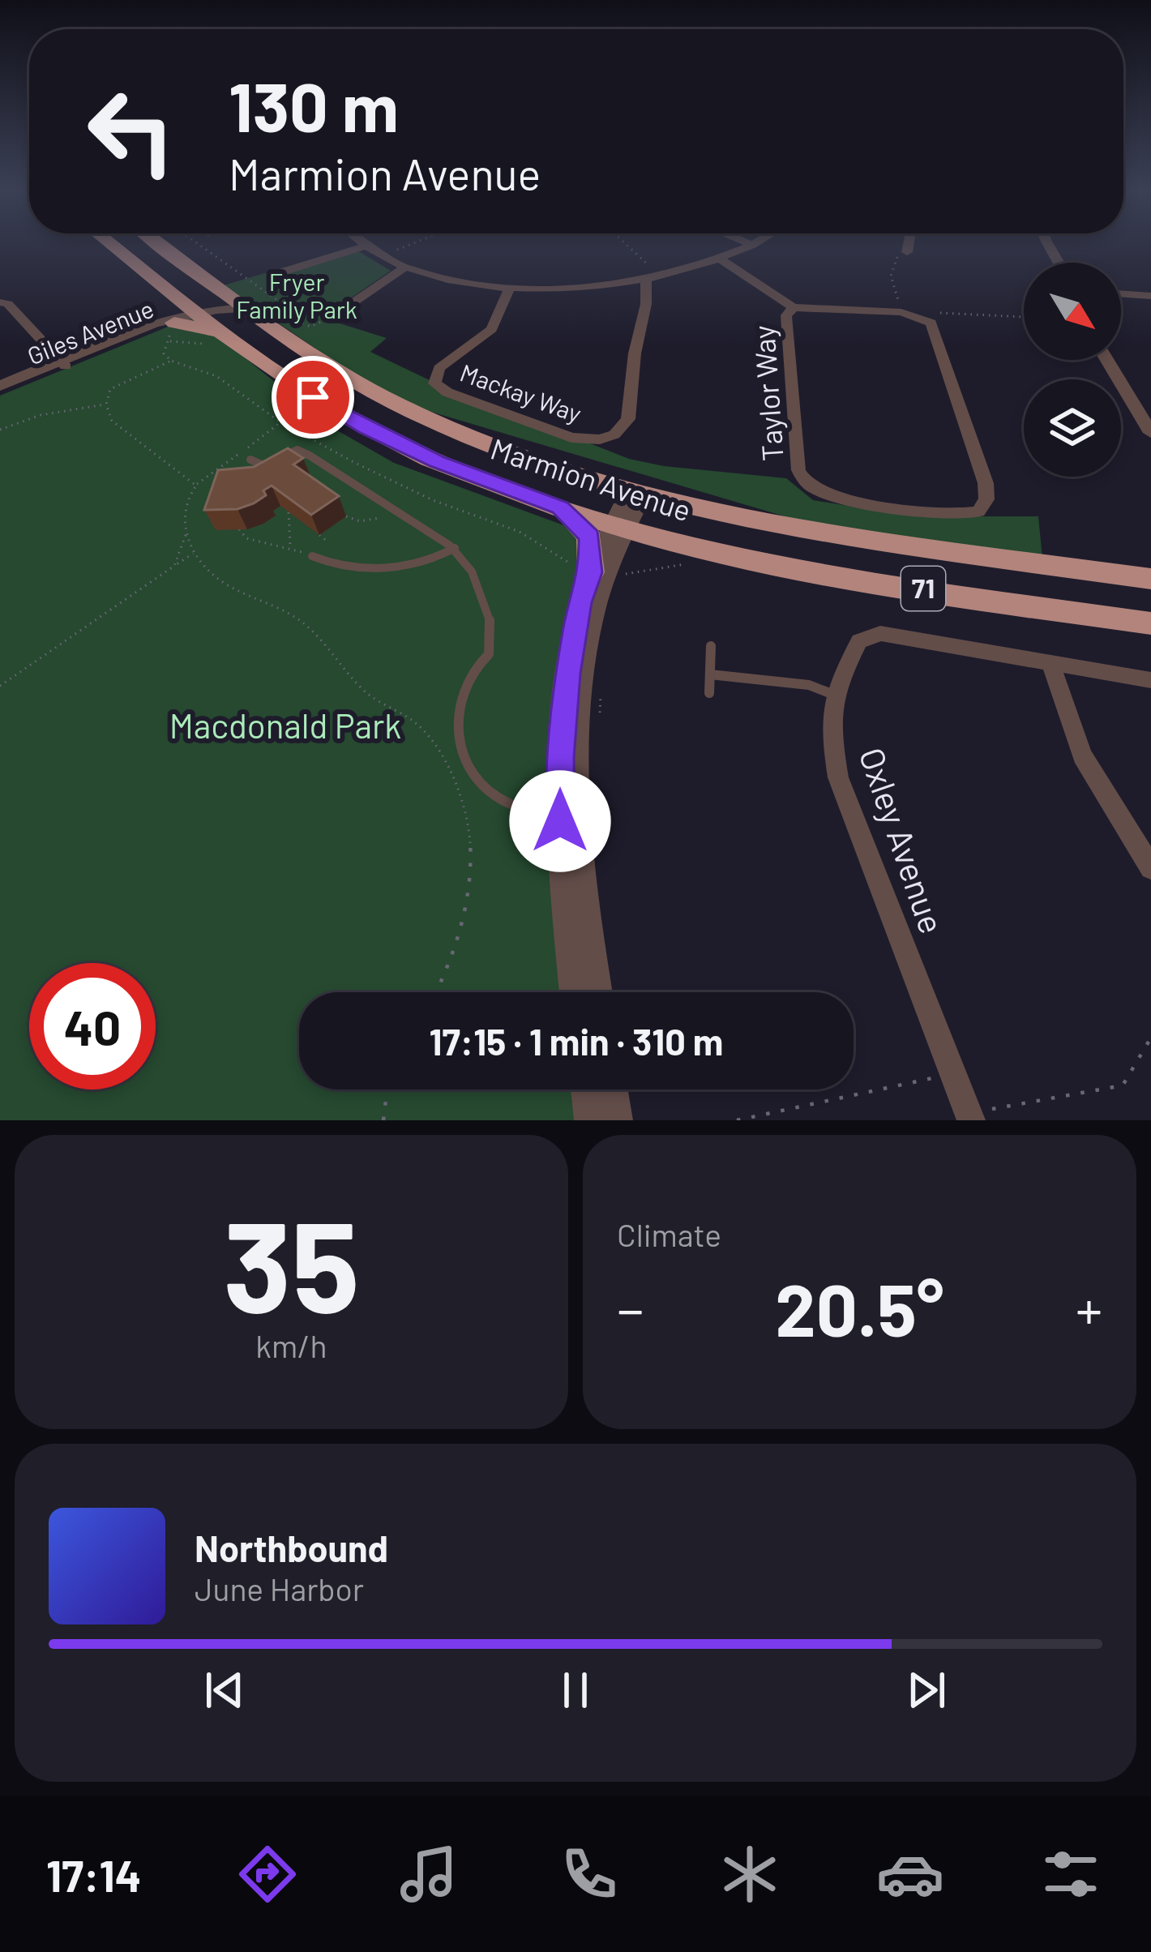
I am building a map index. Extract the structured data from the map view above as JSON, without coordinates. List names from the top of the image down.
{
  "streets": {
    "highway": ["Marmion Avenue", "71"],
    "street": [
      "Giles Avenue",
      "Taylor Way",
      "Mackay Way",
      "Oxley Avenue"
    ]
  },
  "crossings": [
    ["Giles Avenue", "Marmion Avenue"]
  ],
  "parks": ["Fryer Family Park", "Macdonald Park"],
  "north": "bottom right",
  "page": {
    "turn": ["130 m", "Marmion Avenue"],
    "limit": "40",
    "trip": "17:15 · 1 min · 310 m",
    "tile": [
      ["35", "km/h"],
      "Climate"
    ],
    "heat": ["−", "20.5°", "+"],
    "song": ["Northbound", "June Harbor"],
    "tabs": "17:14"
  }
}
